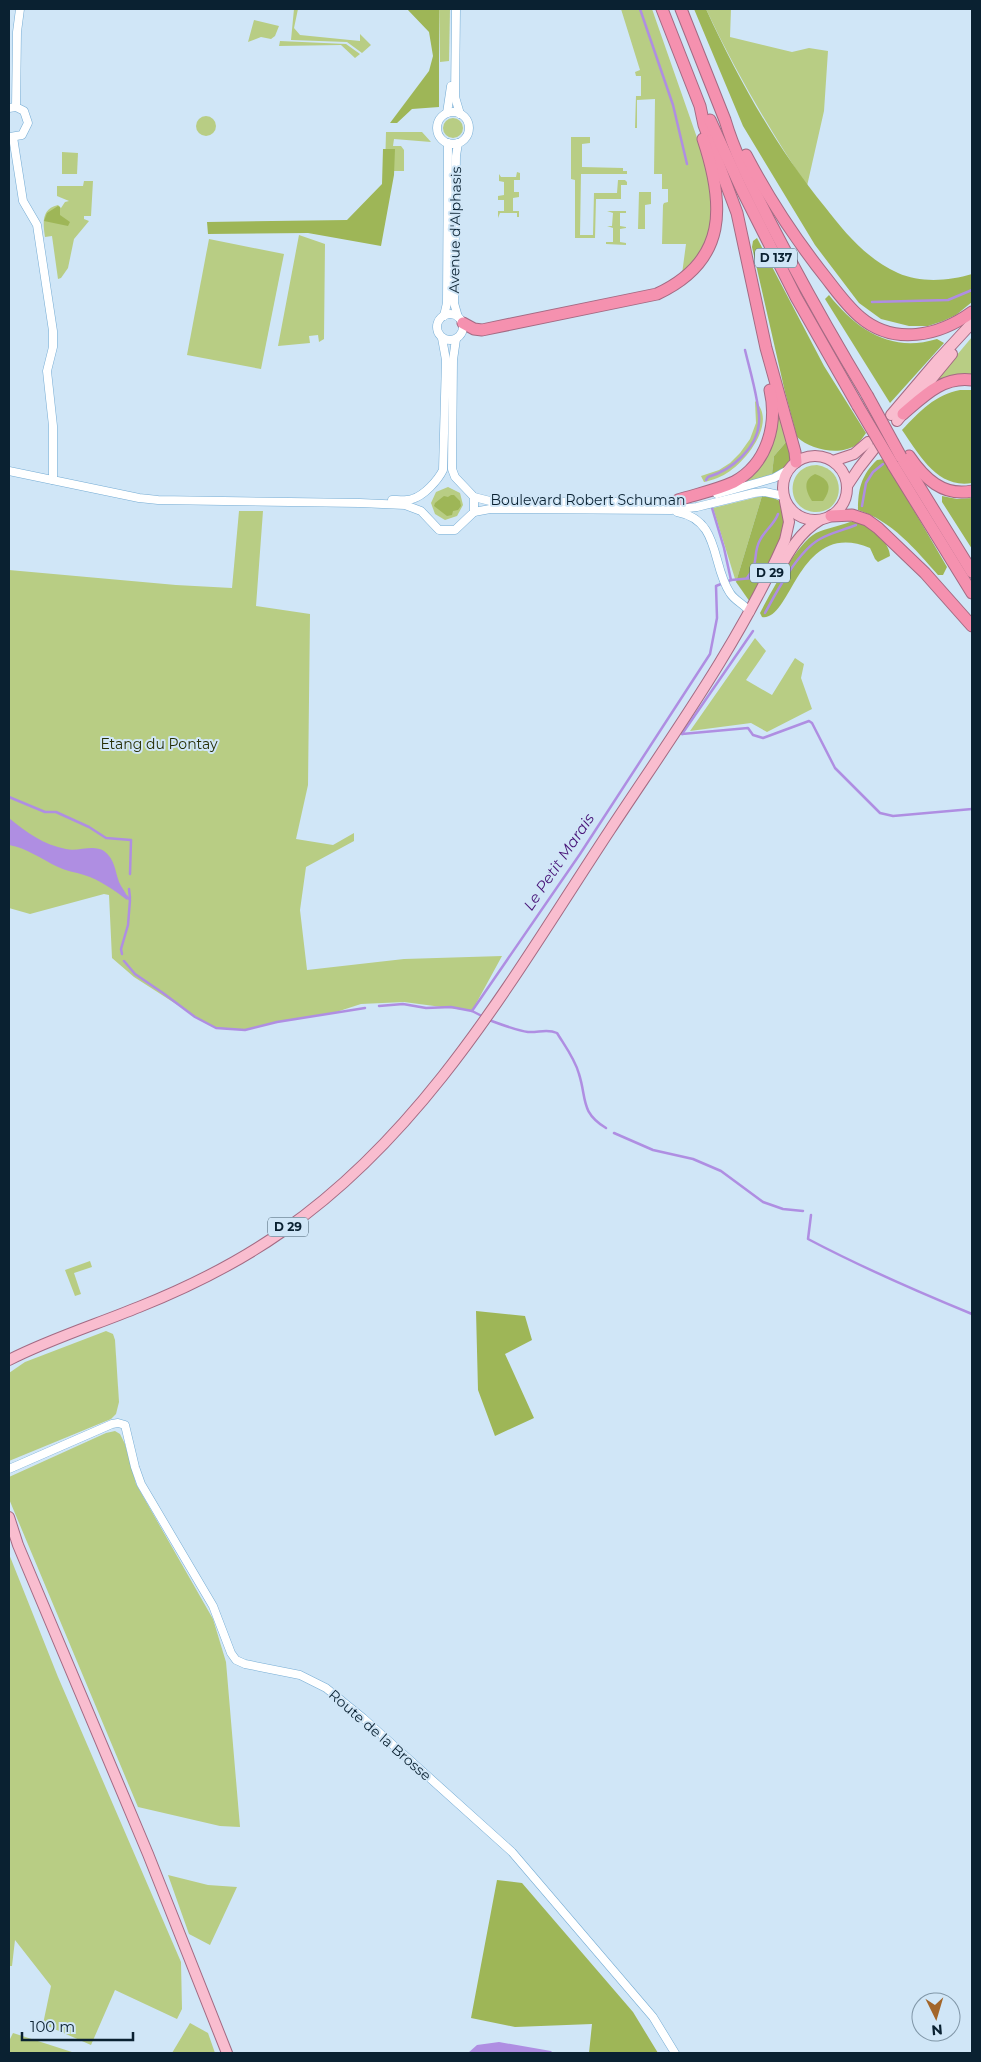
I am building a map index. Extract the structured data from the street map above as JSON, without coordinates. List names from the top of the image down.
{
  "streets": {
    "highway": ["D 137"],
    "main road": ["D 29"],
    "street": ["Avenue d'Alphasis", "Boulevard Robert Schuman", "Route de la Brosse"]
  },
  "crossings": [
    ["Boulevard Robert Schuman", "D 29"]
  ],
  "water": ["Le Petit Marais"],
  "parks": ["Etang du Pontay"],
  "scale_bar": "100 m",
  "north": "bottom"
}
